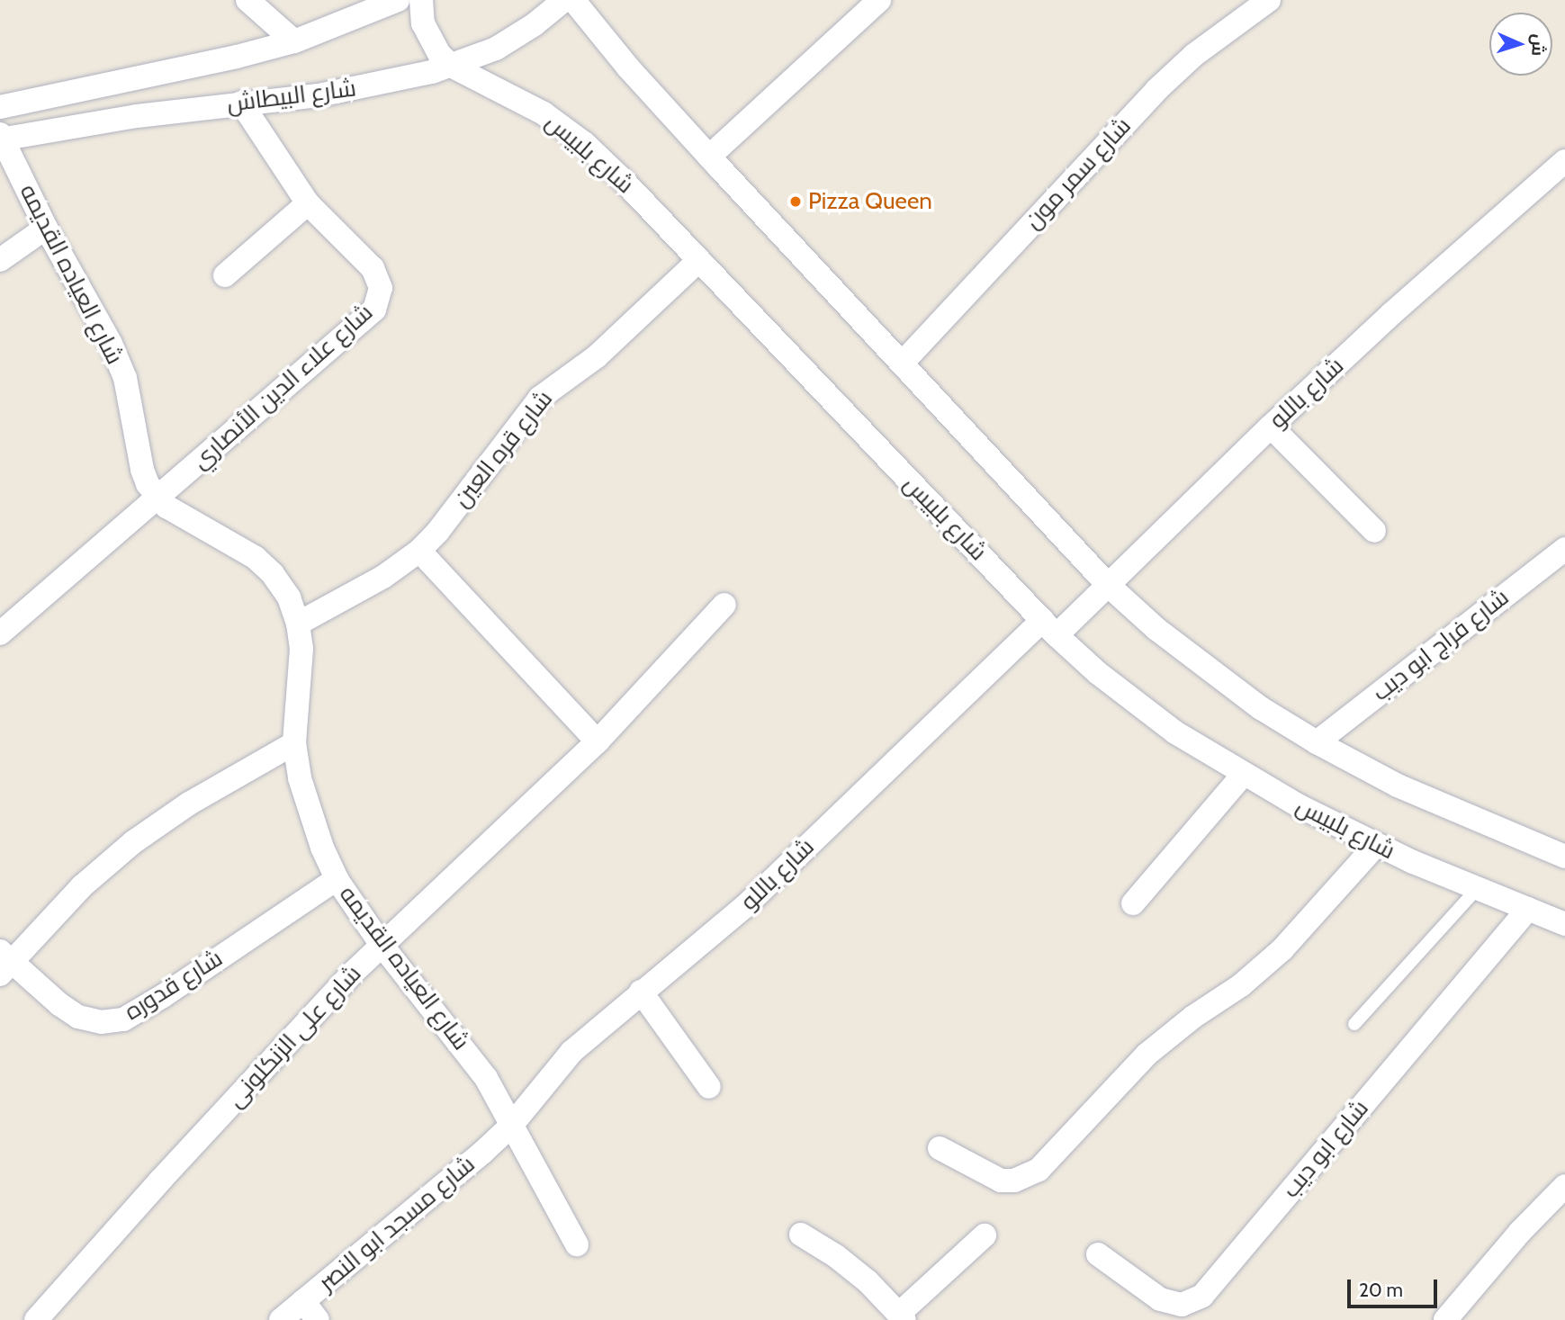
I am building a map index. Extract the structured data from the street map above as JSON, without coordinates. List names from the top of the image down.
{
  "streets": {
    "street": [
      "شارع البيطاش",
      "شارع بلبيس",
      "شارع سمر مون",
      "شارع العياده القديمه",
      "شارع علاء الدين الأنصاري",
      "شارع باللو",
      "شارع قره العين",
      "شارع فراج ابو ديب",
      "شارع قدوره",
      "شارع على الزنكلونى",
      "شارع ابو ديب",
      "شارع مسجد ابو النصر"
    ]
  },
  "crossings": [
    ["شارع البيطاش", "شارع بلبيس"],
    ["شارع البيطاش", "شارع العياده القديمه"],
    ["شارع البيطاش", "شارع علاء الدين الأنصاري"],
    ["شارع بلبيس", "شارع باللو"],
    ["شارع بلبيس", "شارع قره العين"],
    ["شارع بلبيس", "شارع ابو ديب"],
    ["شارع العياده القديمه", "شارع علاء الدين الأنصاري"],
    ["شارع العياده القديمه", "شارع باللو"],
    ["شارع العياده القديمه", "شارع قره العين"],
    ["شارع العياده القديمه", "شارع قدوره"],
    ["شارع العياده القديمه", "شارع على الزنكلونى"],
    ["شارع العياده القديمه", "شارع مسجد ابو النصر"],
    ["شارع باللو", "شارع مسجد ابو النصر"]
  ],
  "places": ["Pizza Queen"],
  "scale_bar": "20 m",
  "north": "right"
}
